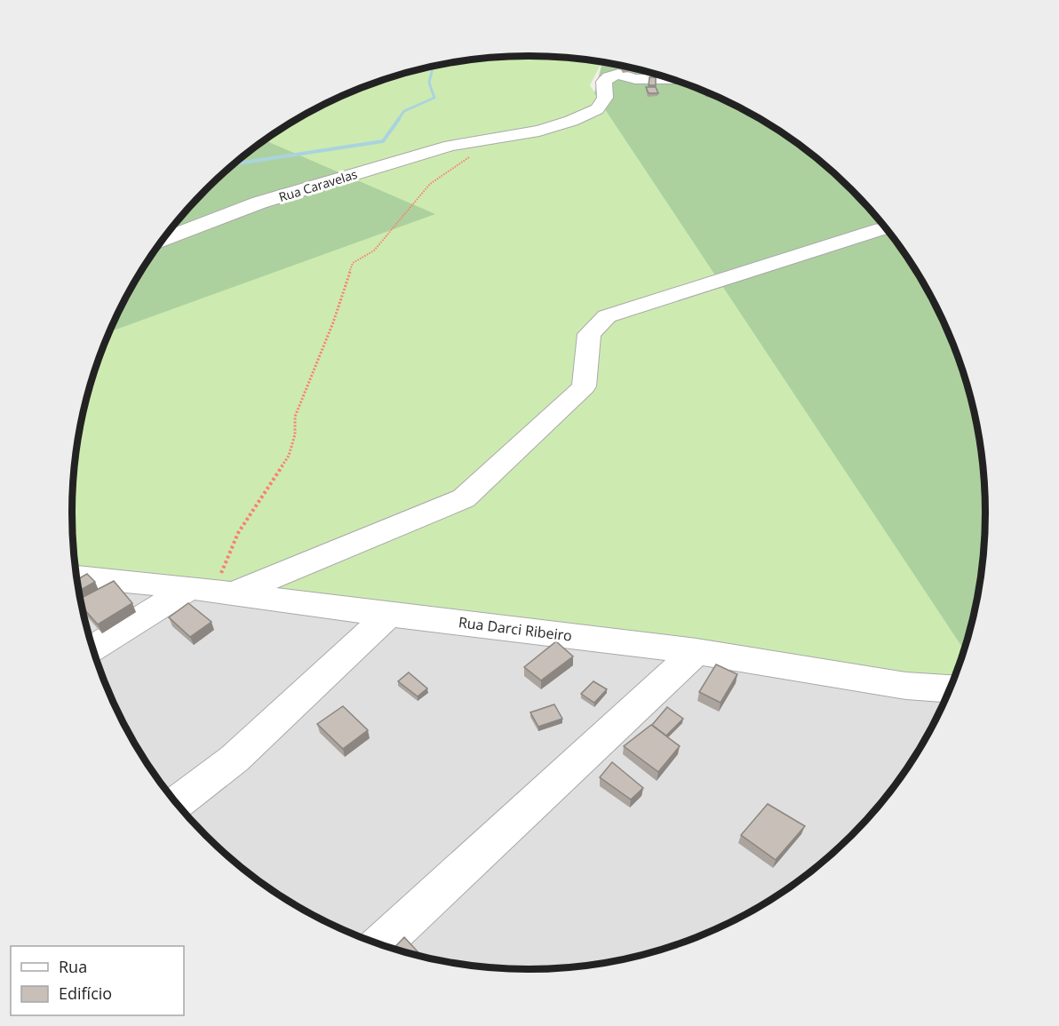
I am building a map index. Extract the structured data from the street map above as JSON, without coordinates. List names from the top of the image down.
{
  "streets": {
    "street": ["Rua Caravelas", "Rua Darci Ribeiro"]
  },
  "legend": ["Rua", "Edifício"]
}
